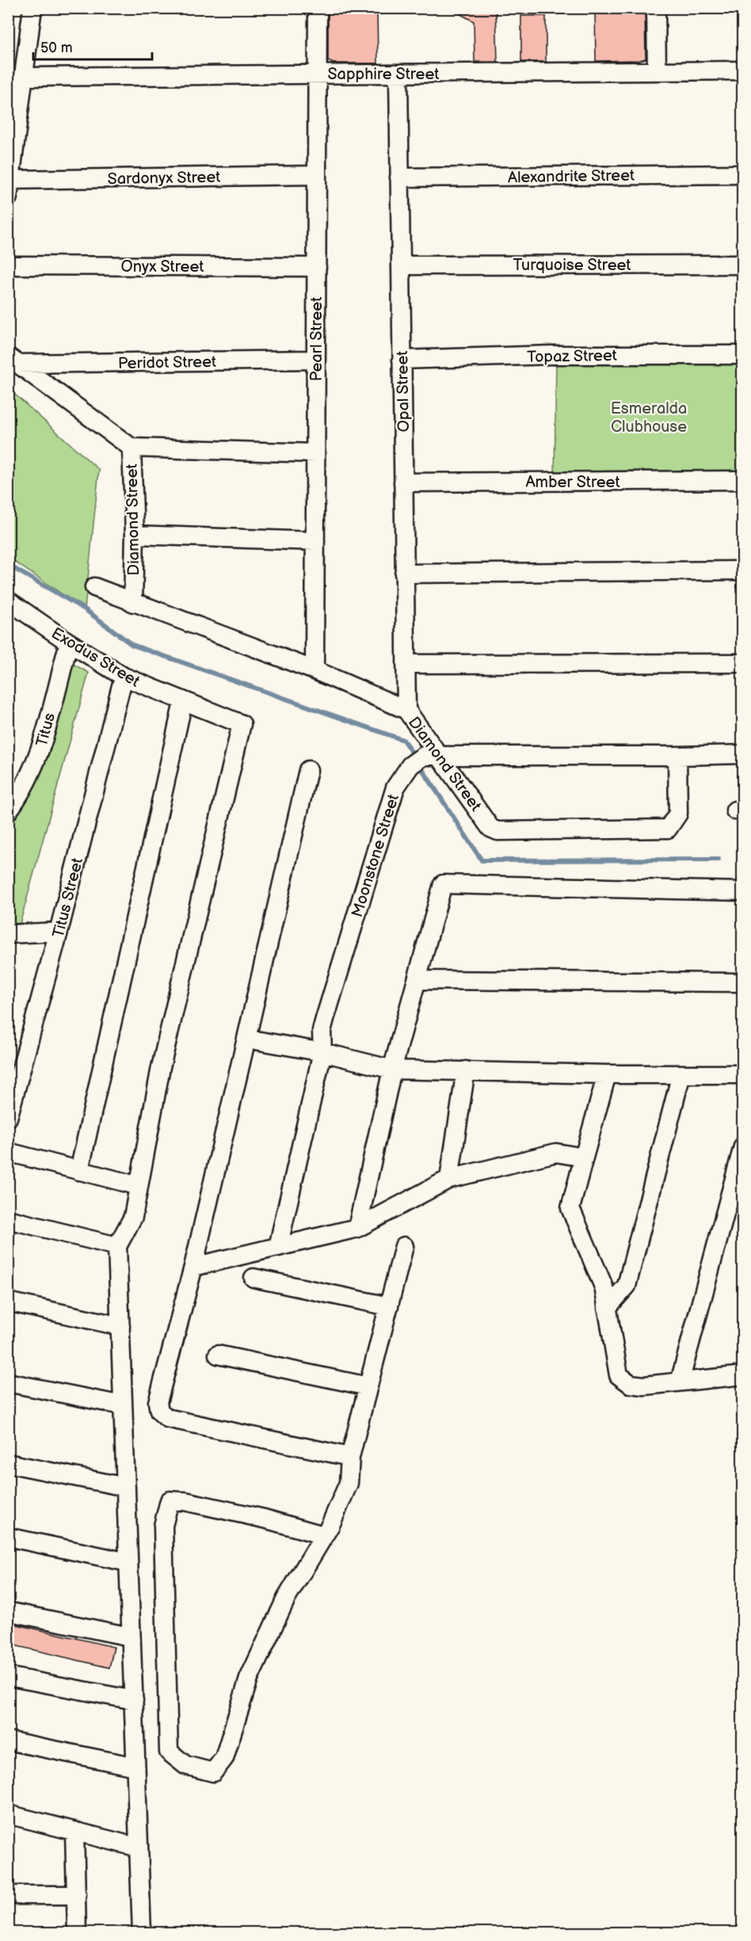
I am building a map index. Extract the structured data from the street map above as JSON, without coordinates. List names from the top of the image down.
{
  "streets": {
    "street": [
      "Sapphire Street",
      "Alexandrite Street",
      "Sardonyx Street",
      "Turquoise Street",
      "Onyx Street",
      "Pearl Street",
      "Topaz Street",
      "Peridot Street",
      "Opal Street",
      "Amber Street",
      "Diamond Street",
      "Exodus Street",
      "Titus",
      "Moonstone Street",
      "Titus Street"
    ]
  },
  "crossings": [
    ["Sapphire Street", "Pearl Street"],
    ["Sapphire Street", "Opal Street"],
    ["Alexandrite Street", "Opal Street"],
    ["Sardonyx Street", "Pearl Street"],
    ["Turquoise Street", "Opal Street"],
    ["Onyx Street", "Pearl Street"],
    ["Pearl Street", "Peridot Street"],
    ["Pearl Street", "Diamond Street"],
    ["Topaz Street", "Opal Street"],
    ["Peridot Street", "Diamond Street"],
    ["Opal Street", "Amber Street"],
    ["Opal Street", "Diamond Street"],
    ["Diamond Street", "Moonstone Street"],
    ["Exodus Street", "Titus"],
    ["Exodus Street", "Titus Street"]
  ],
  "parks": ["Esmeralda Clubhouse"],
  "scale_bar": "50 m"
}
